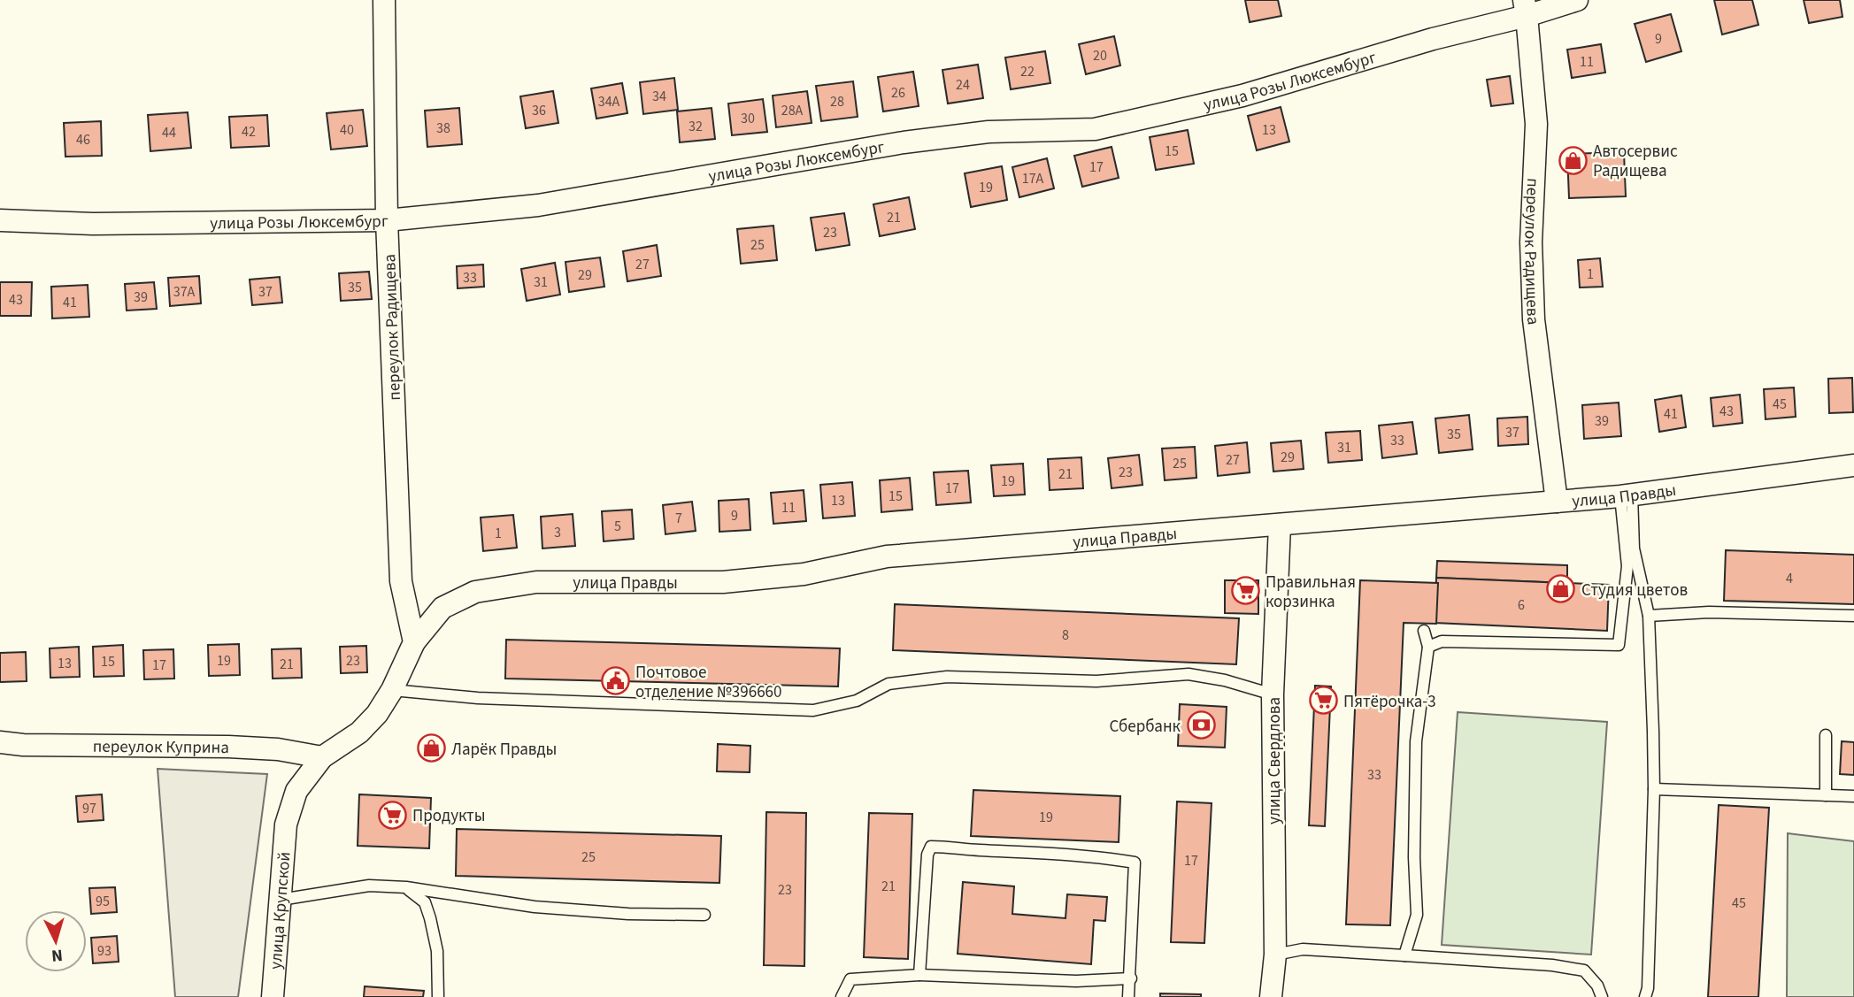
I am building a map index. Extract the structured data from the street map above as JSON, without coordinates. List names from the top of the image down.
{
  "streets": {
    "street": [
      "улица Розы Люксембург",
      "переулок Радищева",
      "улица Правды",
      "переулок Куприна",
      "улица Свердлова",
      "улица Крупской"
    ]
  },
  "crossings": [
    ["улица Розы Люксембург", "переулок Радищева"],
    ["переулок Радищева", "улица Правды"],
    ["улица Правды", "переулок Куприна"],
    ["улица Правды", "улица Свердлова"],
    ["улица Правды", "улица Крупской"],
    ["переулок Куприна", "улица Крупской"]
  ],
  "places": {
    "shop": ["Автосервис Радищева", "Студия цветов", "Ларёк Правды"],
    "supermarket": ["Правильная корзинка", "Пятёрочка-3", "Продукты"],
    "public building": ["Почтовое отделение №396660"],
    "bank": ["Сбербанк"]
  },
  "house_numbers": [
    "9",
    "20",
    "11",
    "22",
    "24",
    "26",
    "34",
    "34А",
    "28",
    "36",
    "28А",
    "30",
    "32",
    "38",
    "40",
    "13",
    "42",
    "44",
    "46",
    "15",
    "17",
    "17А",
    "19",
    "21",
    "23",
    "25",
    "27",
    "1",
    "29",
    "33",
    "31",
    "35",
    "37А",
    "37",
    "39",
    "43",
    "41",
    "45",
    "43",
    "41",
    "39",
    "37",
    "35",
    "33",
    "31",
    "29",
    "27",
    "25",
    "23",
    "21",
    "19",
    "17",
    "15",
    "13",
    "11",
    "9",
    "7",
    "5",
    "3",
    "1",
    "4",
    "6",
    "8",
    "19",
    "23",
    "15",
    "13",
    "21",
    "17",
    "33",
    "97",
    "19",
    "25",
    "17",
    "21",
    "23",
    "95",
    "45",
    "93"
  ],
  "north": "bottom"
}
